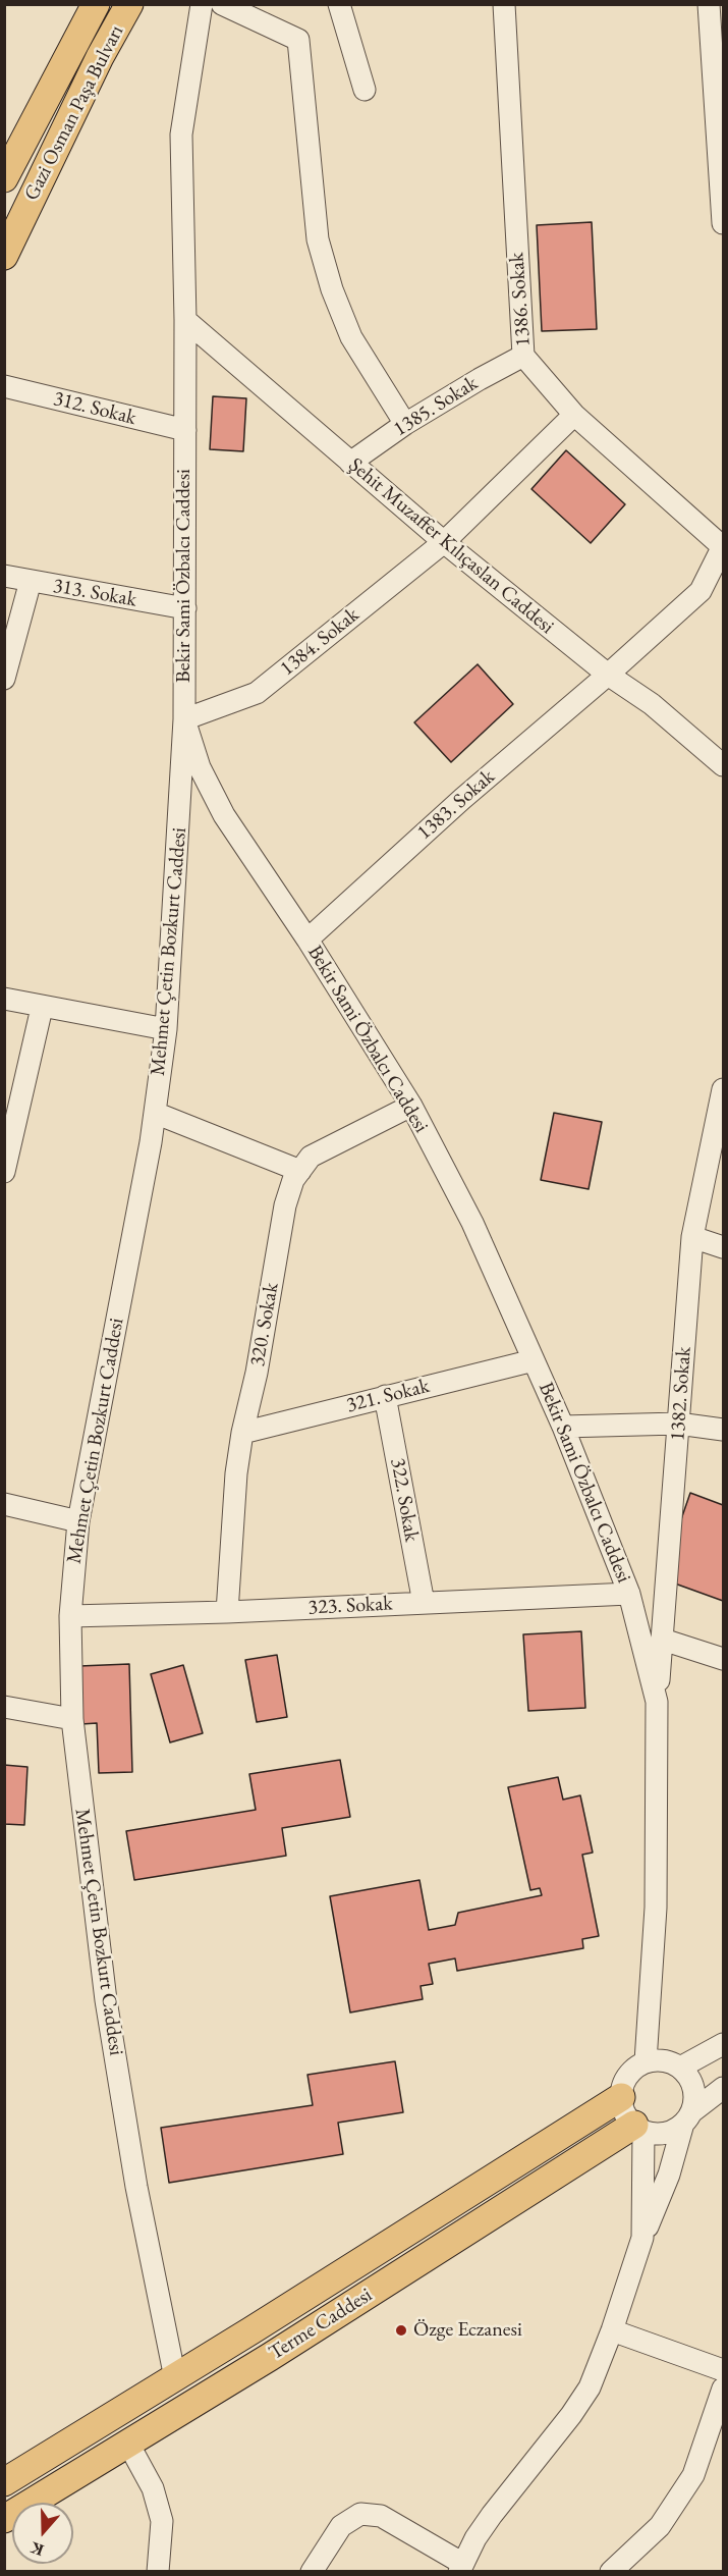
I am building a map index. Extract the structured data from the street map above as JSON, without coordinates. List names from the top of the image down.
{
  "streets": {
    "main road": ["Gazi Osman Paşa Bulvarı", "Terme Caddesi"],
    "street": [
      "1386. Sokak",
      "1385. Sokak",
      "312. Sokak",
      "Şehit Muzaffer Kılıçaslan Caddesi",
      "Bekir Sami Özbalcı Caddesi",
      "313. Sokak",
      "1384. Sokak",
      "1383. Sokak",
      "Mehmet Çetin Bozkurt Caddesi",
      "320. Sokak",
      "1382. Sokak",
      "321. Sokak",
      "322. Sokak",
      "323. Sokak"
    ]
  },
  "crossings": [
    ["1386. Sokak", "1385. Sokak"],
    ["1386. Sokak", "1384. Sokak"],
    ["1386. Sokak", "1383. Sokak"],
    ["1385. Sokak", "Şehit Muzaffer Kılıçaslan Caddesi"],
    ["312. Sokak", "Bekir Sami Özbalcı Caddesi"],
    ["Şehit Muzaffer Kılıçaslan Caddesi", "Bekir Sami Özbalcı Caddesi"],
    ["Şehit Muzaffer Kılıçaslan Caddesi", "1384. Sokak"],
    ["Şehit Muzaffer Kılıçaslan Caddesi", "1383. Sokak"],
    ["Bekir Sami Özbalcı Caddesi", "313. Sokak"],
    ["Bekir Sami Özbalcı Caddesi", "1384. Sokak"],
    ["Bekir Sami Özbalcı Caddesi", "1383. Sokak"],
    ["Bekir Sami Özbalcı Caddesi", "Mehmet Çetin Bozkurt Caddesi"],
    ["Bekir Sami Özbalcı Caddesi", "320. Sokak"],
    ["Bekir Sami Özbalcı Caddesi", "1382. Sokak"],
    ["Bekir Sami Özbalcı Caddesi", "321. Sokak"],
    ["Bekir Sami Özbalcı Caddesi", "323. Sokak"],
    ["Bekir Sami Özbalcı Caddesi", "Terme Caddesi"],
    ["1384. Sokak", "Mehmet Çetin Bozkurt Caddesi"],
    ["Mehmet Çetin Bozkurt Caddesi", "323. Sokak"],
    ["Mehmet Çetin Bozkurt Caddesi", "Terme Caddesi"],
    ["320. Sokak", "321. Sokak"],
    ["320. Sokak", "323. Sokak"],
    ["321. Sokak", "322. Sokak"],
    ["322. Sokak", "323. Sokak"]
  ],
  "places": ["Özge Eczanesi"],
  "north": "bottom"
}
